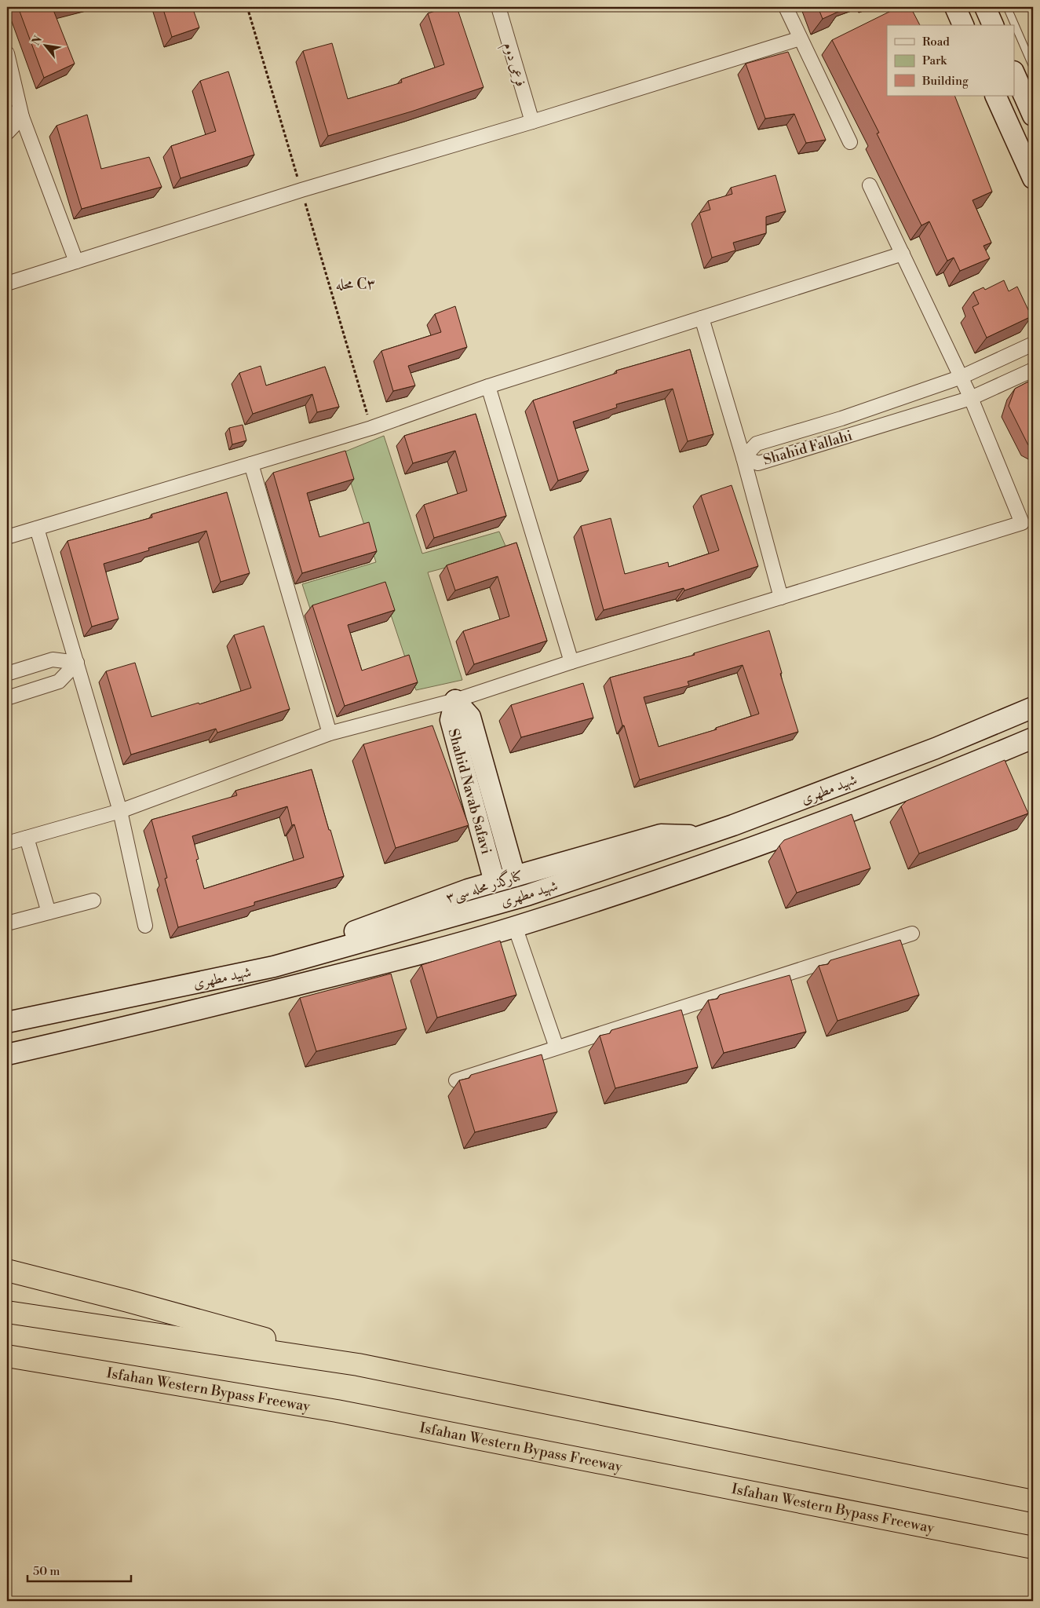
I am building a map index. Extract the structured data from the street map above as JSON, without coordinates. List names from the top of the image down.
{
  "streets": {
    "highway": ["Isfahan Western Bypass Freeway"],
    "main road": ["شهید مطهری", "Shahid Navab Safavi", "کنارگذر محله سی۳"],
    "street": ["فرعی دوم", "Shahid Fallahi"]
  },
  "crossings": [
    ["شهید مطهری", "کنارگذر محله سی۳"],
    ["Shahid Navab Safavi", "کنارگذر محله سی۳"]
  ],
  "districts": ["محله C۳"],
  "legend": ["Road", "Park", "Building"],
  "scale_bar": "50 m",
  "north": "top left"
}
